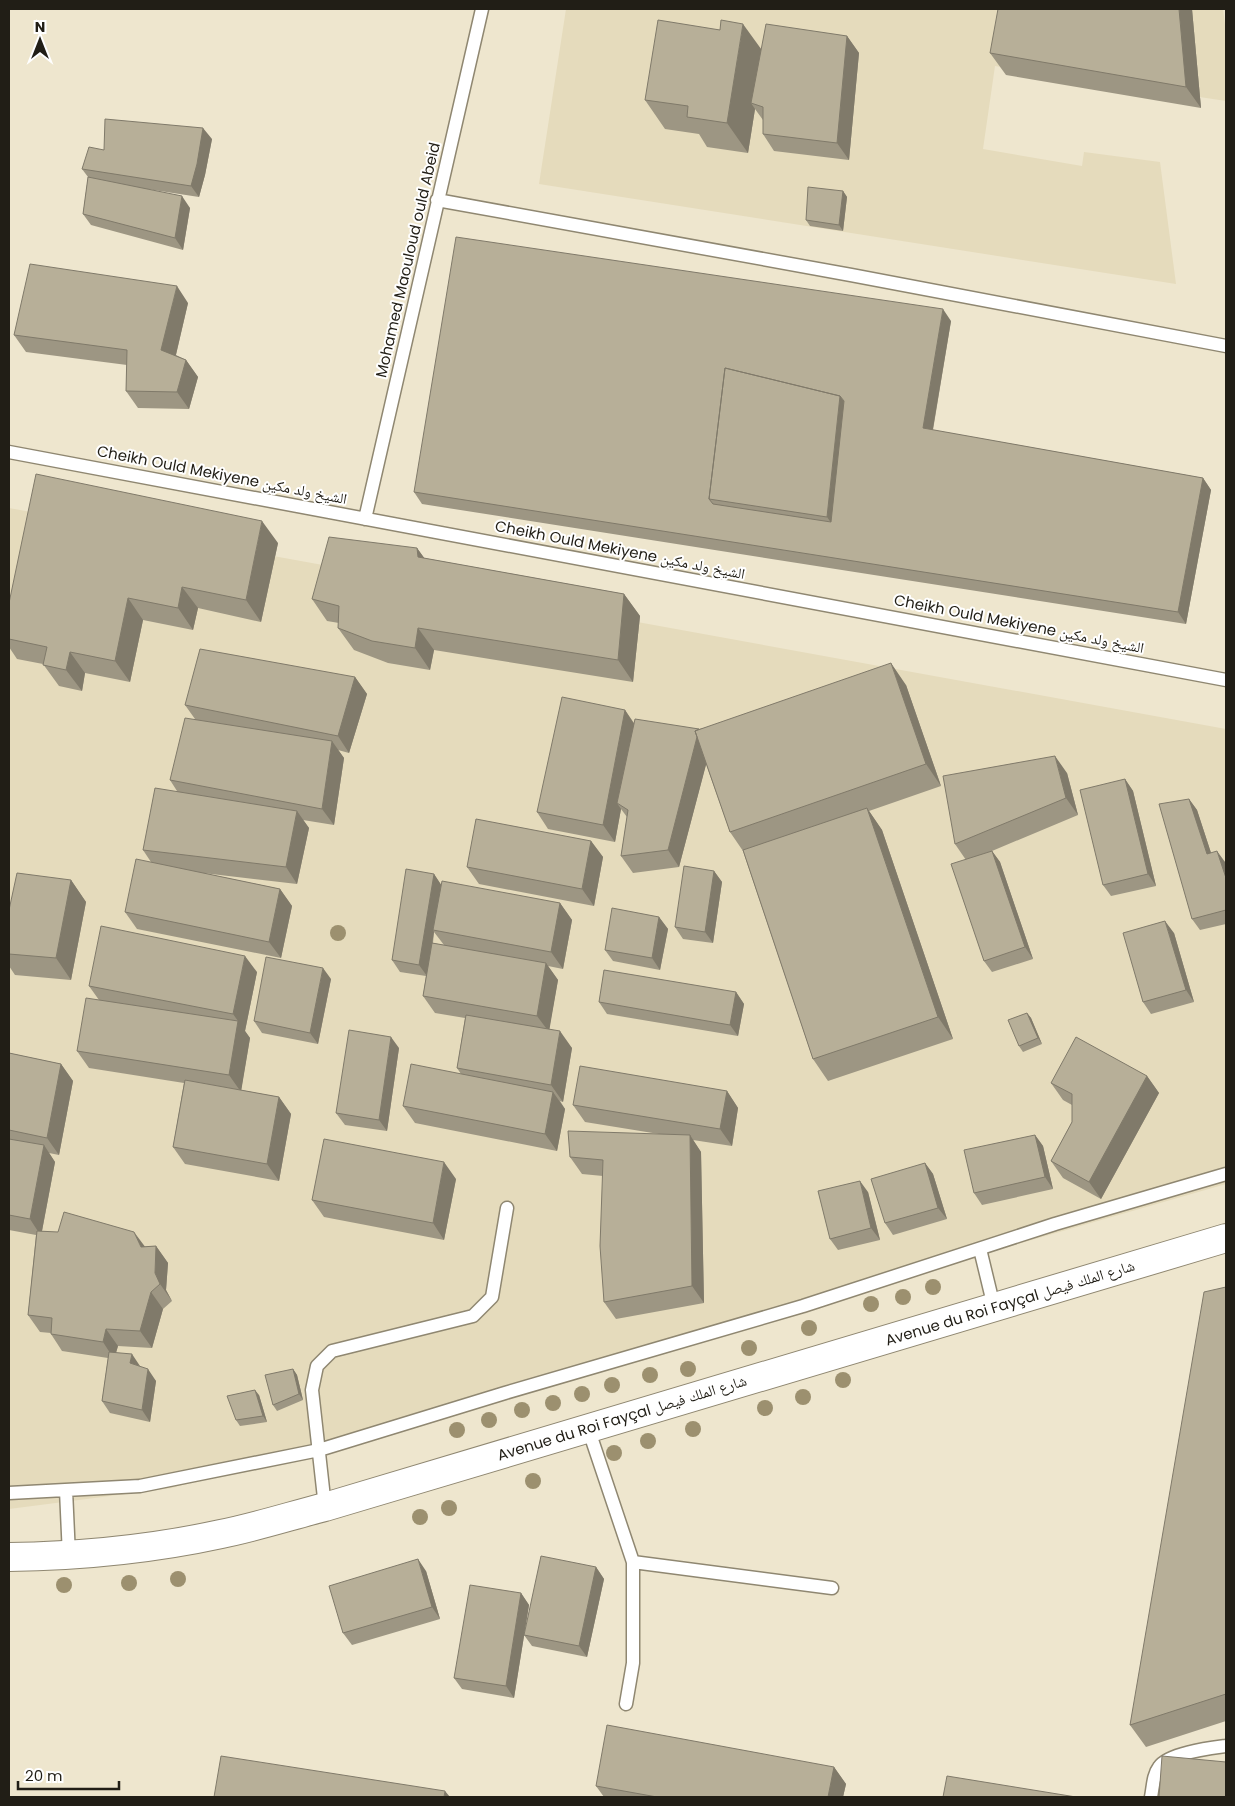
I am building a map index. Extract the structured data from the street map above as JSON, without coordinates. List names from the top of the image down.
{
  "streets": {
    "street": ["Avenue du Roi Fayçal شارع الملك فيصل"],
    "lane": ["Mohamed Maouloud ould Abeid", "Cheikh Ould Mekiyene الشيخ ولد مكين"]
  },
  "crossings": [
    ["Mohamed Maouloud ould Abeid", "Cheikh Ould Mekiyene الشيخ ولد مكين"]
  ],
  "scale_bar": "20 m",
  "north": "top"
}
